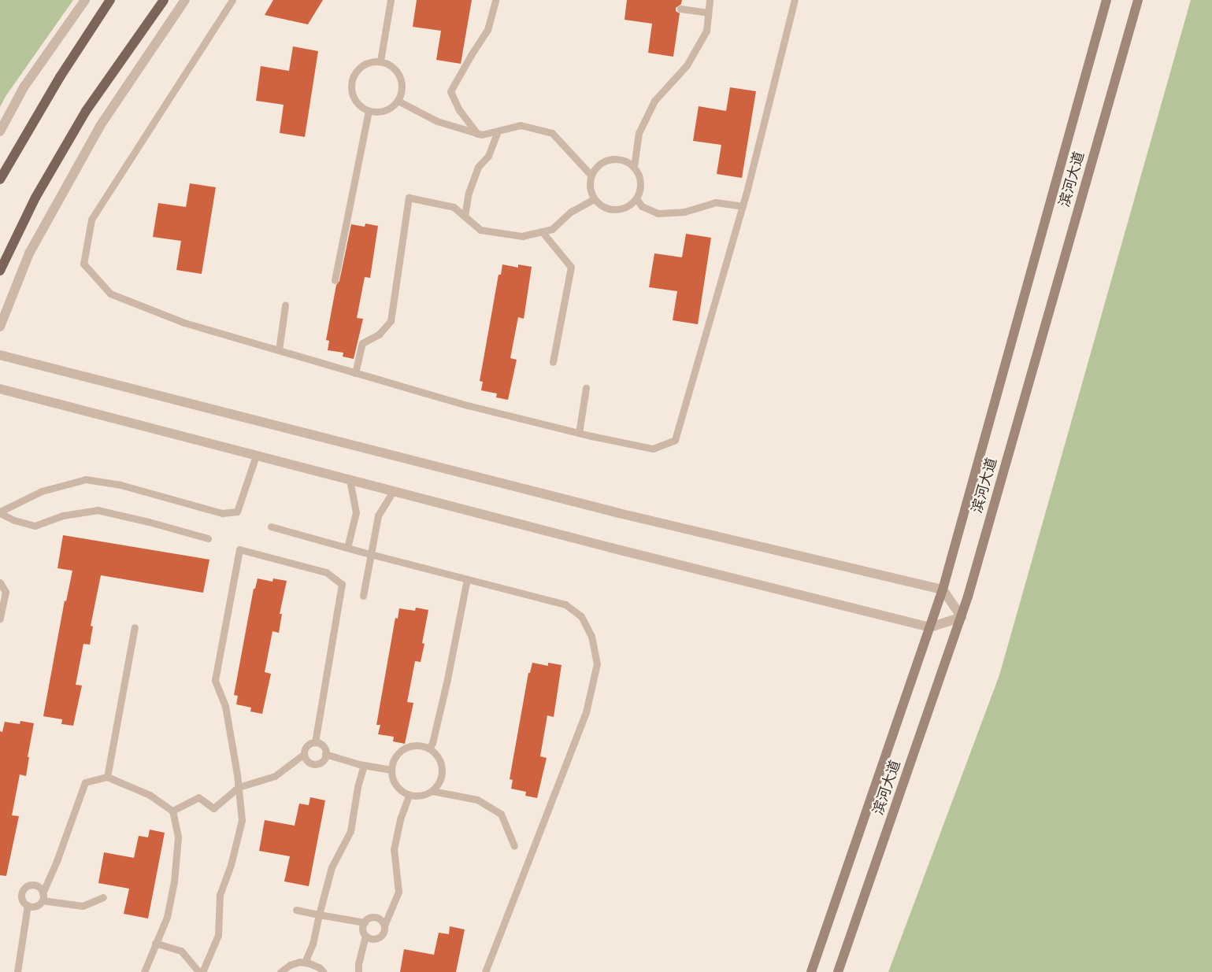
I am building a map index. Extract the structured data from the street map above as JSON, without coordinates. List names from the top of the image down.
{
  "streets": {
    "main road": ["滨河大道"]
  }
}
